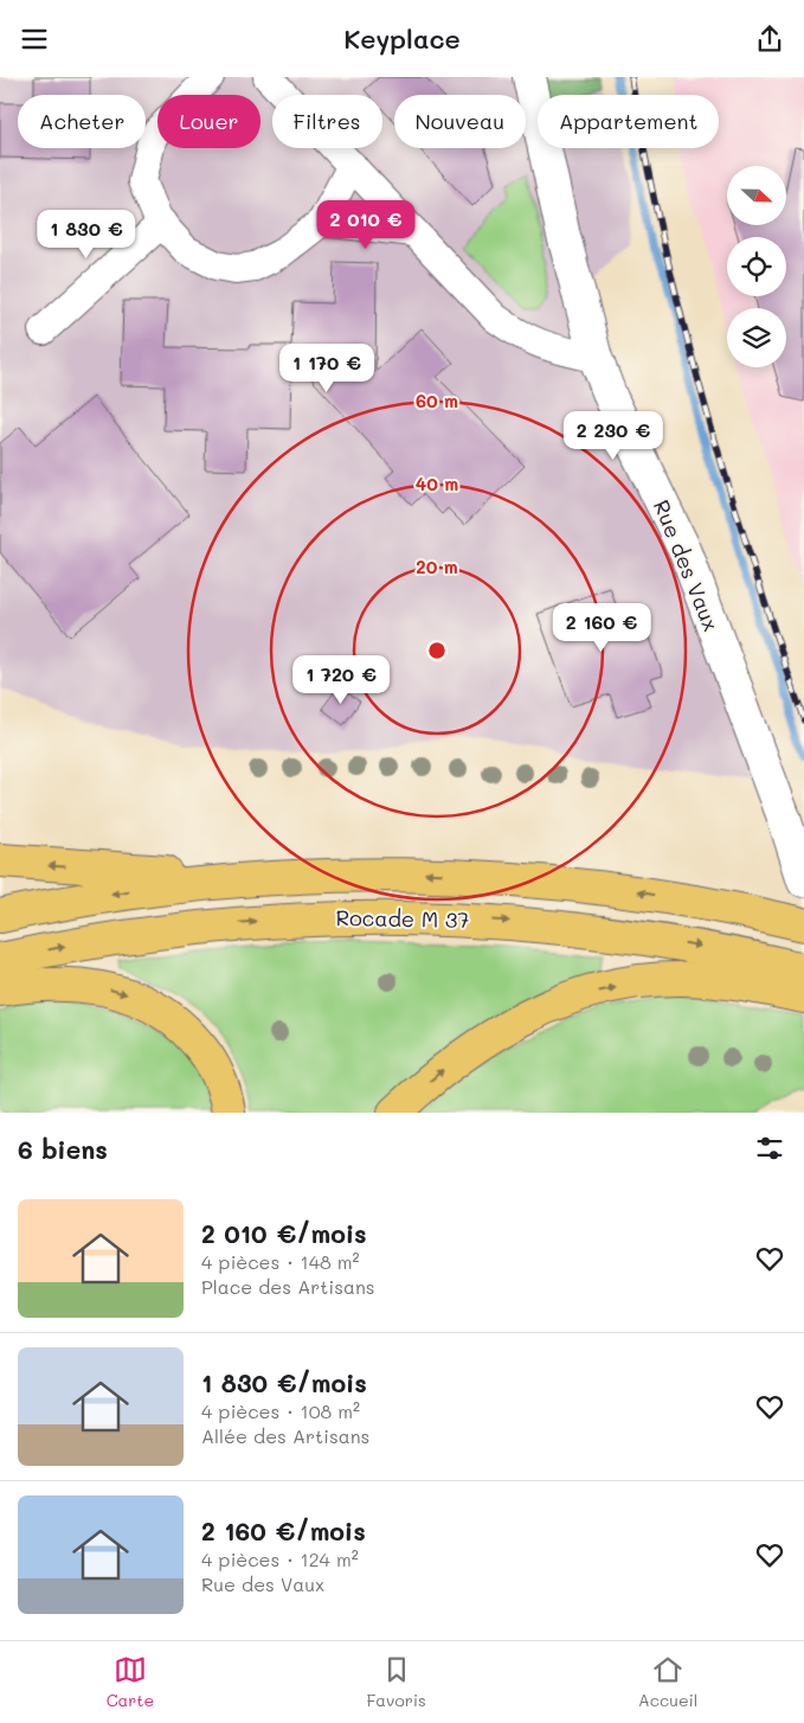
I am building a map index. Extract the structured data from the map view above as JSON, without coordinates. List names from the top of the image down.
{
  "streets": {
    "highway": ["Rocade M 37"],
    "street": ["Rue des Vaux"]
  },
  "north": "right",
  "page": {
    "header": "Keyplace",
    "chip": [
      "Acheter",
      "Louer",
      "Filtres",
      "Nouveau",
      "Appartement"
    ],
    "price": [
      "2 010 €",
      "1 830 €",
      "1 170 €",
      "2 230 €",
      "2 160 €",
      "1 720 €"
    ],
    "heading": "6 biens",
    "list": [
      {
        "name": "2 010 €/mois",
        "note": "4 pièces · 148 m² · Place des Artisans"
      },
      {
        "name": "1 830 €/mois",
        "note": "4 pièces · 108 m² · Allée des Artisans"
      },
      {
        "name": "2 160 €/mois",
        "note": "4 pièces · 124 m² · Rue des Vaux"
      }
    ],
    "tabs": ["Carte", "Favoris", "Accueil"]
  },
  "rings": ["60 m", "40 m", "20 m"]
}
